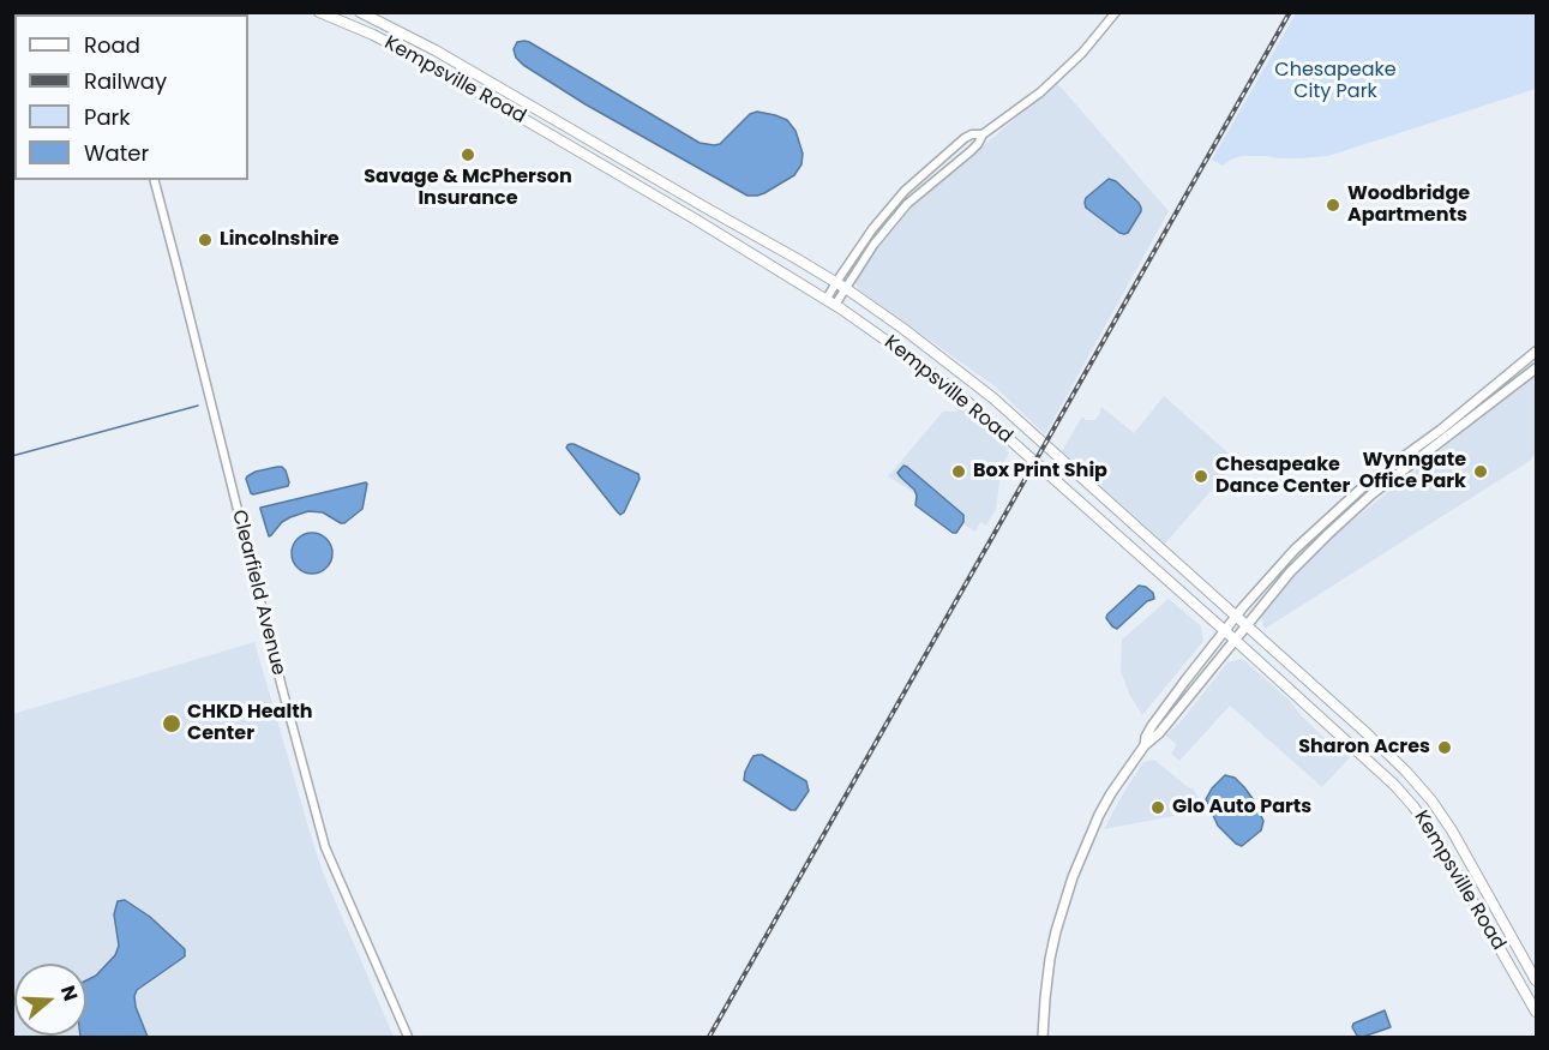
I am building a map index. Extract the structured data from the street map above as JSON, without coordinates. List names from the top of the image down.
{
  "streets": {
    "main road": ["Kempsville Road"],
    "street": ["Clearfield Avenue"]
  },
  "parks": ["Chesapeake City Park"],
  "places": [
    "Savage & McPherson Insurance",
    "Woodbridge Apartments",
    "Lincolnshire",
    "Box Print Ship",
    "Wynngate Office Park",
    "Chesapeake Dance Center",
    "CHKD Health Center",
    "Sharon Acres",
    "Glo Auto Parts"
  ],
  "legend": [
    "Road",
    "Railway",
    "Park",
    "Water"
  ],
  "north": "right"
}
